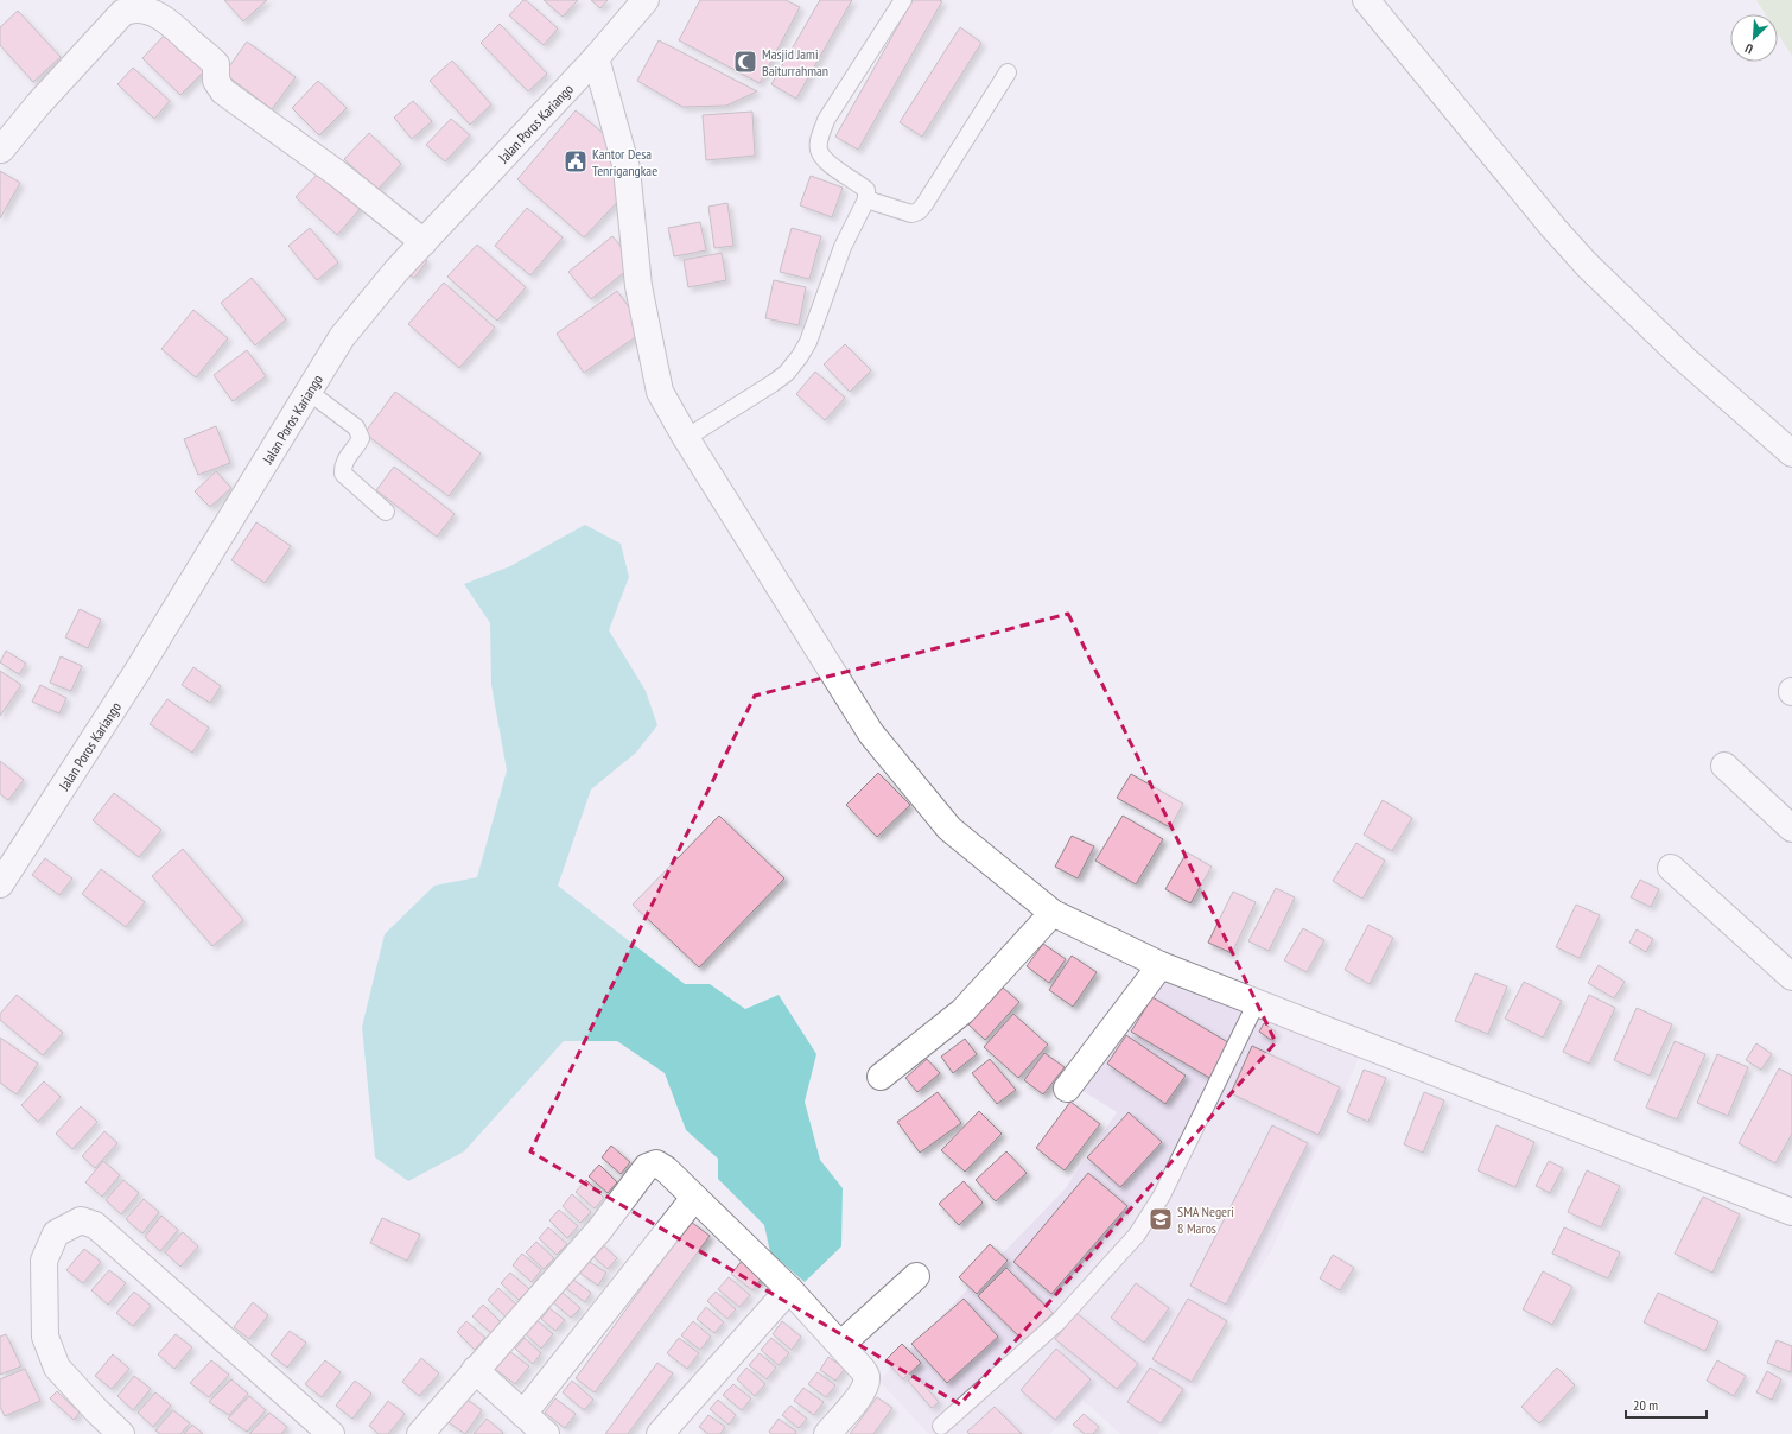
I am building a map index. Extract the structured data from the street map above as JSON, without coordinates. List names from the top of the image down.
{
  "streets": {
    "street": ["Jalan Poros Kariango"]
  },
  "places": {
    "mosque": ["Masjid Jami Baiturrahman"],
    "public building": ["Kantor Desa Tenrigangkae"],
    "school or university": ["SMA Negeri 8 Maros"]
  },
  "scale_bar": "20 m",
  "north": "bottom left"
}
